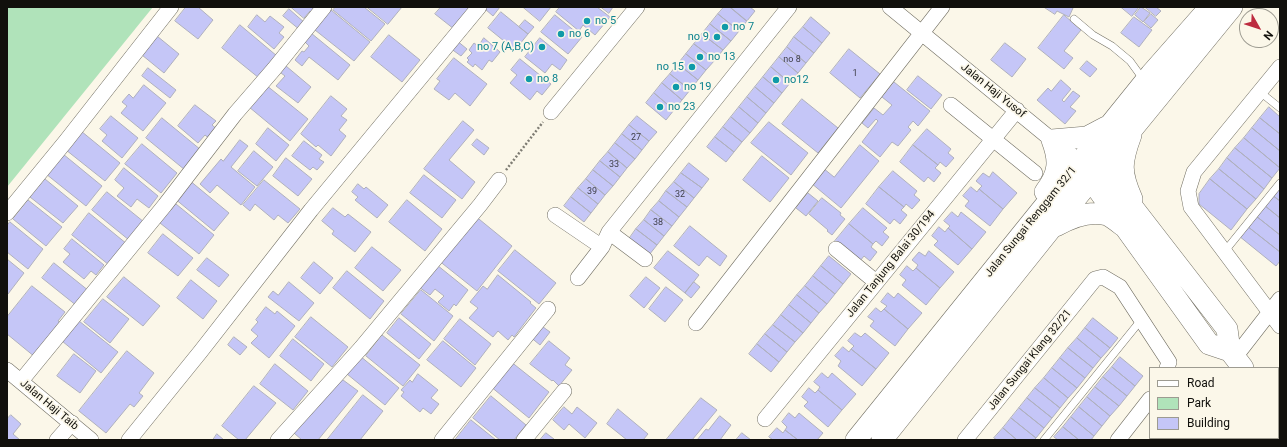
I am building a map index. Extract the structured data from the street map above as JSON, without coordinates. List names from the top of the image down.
{
  "streets": {
    "main road": ["Jalan Sungai Renggam 32/1"],
    "street": [
      "Jalan Haji Yusof",
      "Jalan Tanjung Balai 30/194",
      "Jalan Sungai Klang 32/21",
      "Jalan Haji Taib"
    ]
  },
  "crossings": [
    ["Jalan Haji Yusof", "Jalan Sungai Renggam 32/1"],
    ["Jalan Haji Yusof", "Jalan Tanjung Balai 30/194"]
  ],
  "places": [
    "no 5",
    "no 7",
    "no 6",
    "no 9",
    "no 7 (A,B,C)",
    "no 13",
    "no 15",
    "no 8",
    "no12",
    "no 19",
    "no 23"
  ],
  "house_numbers": [
    "no 8",
    "1",
    "27",
    "33",
    "39",
    "32",
    "38"
  ],
  "legend": ["Road", "Park", "Building"],
  "north": "bottom right"
}
